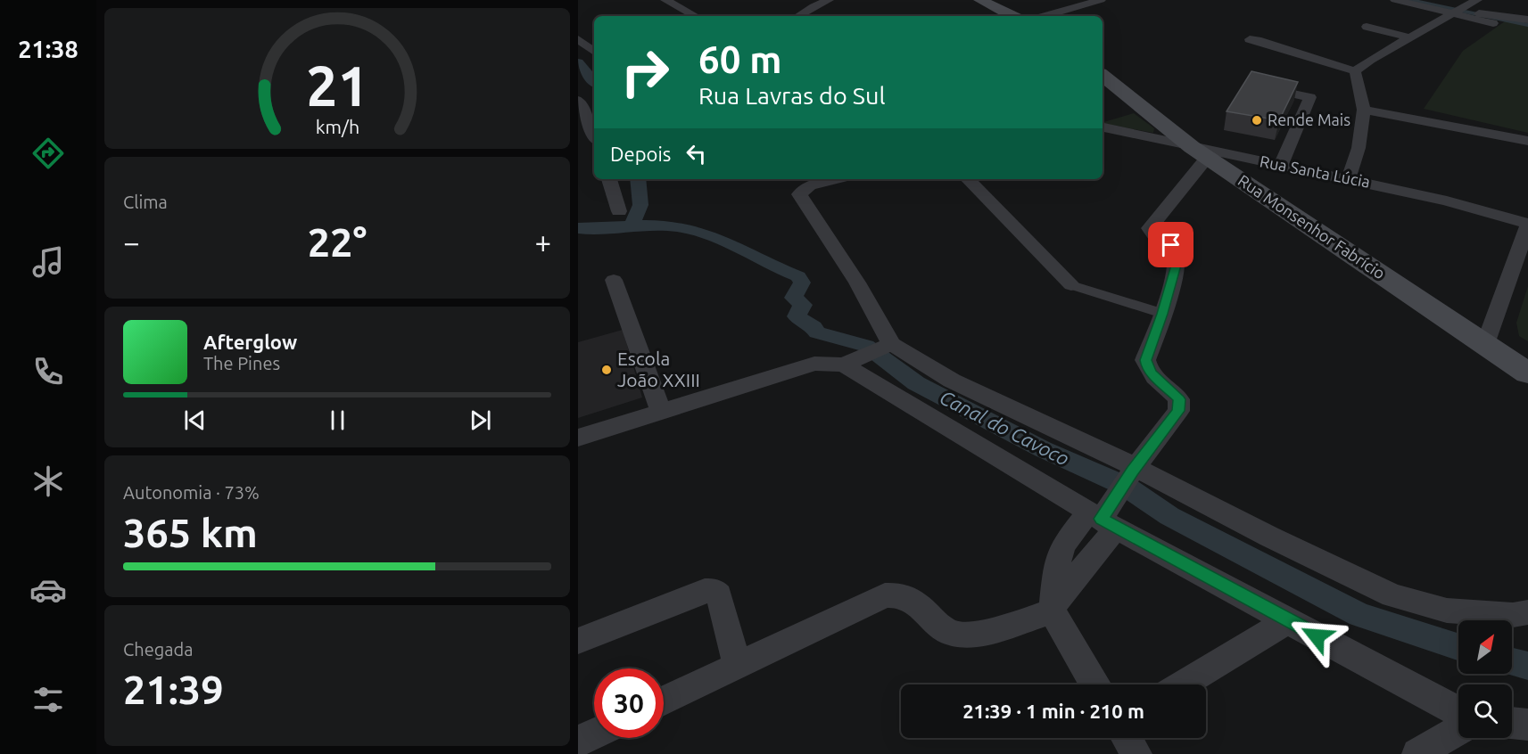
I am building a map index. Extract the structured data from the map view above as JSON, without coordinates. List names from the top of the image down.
{
  "streets": {
    "main road": ["Rua Monsenhor Fabrício"],
    "street": ["Rua Santa Lúcia"]
  },
  "crossings": [
    ["Rua Santa Lúcia", "Rua Monsenhor Fabrício"]
  ],
  "water": ["Canal do Cavoco"],
  "places": ["Rende Mais", "Escola João XXIII"],
  "north": "top right",
  "page": {
    "tabs": "21:38",
    "turn": ["60 m", "Rua Lavras do Sul"],
    "then": "Depois",
    "tile": [
      "Clima",
      ["Autonomia · 73%", "365 km"],
      ["Chegada", "21:39"]
    ],
    "heat": ["−", "22°", "+"],
    "song": ["Afterglow", "The Pines"],
    "limit": "30",
    "trip": "21:39 · 1 min · 210 m",
    "gauge": ["21", "km/h"]
  }
}
